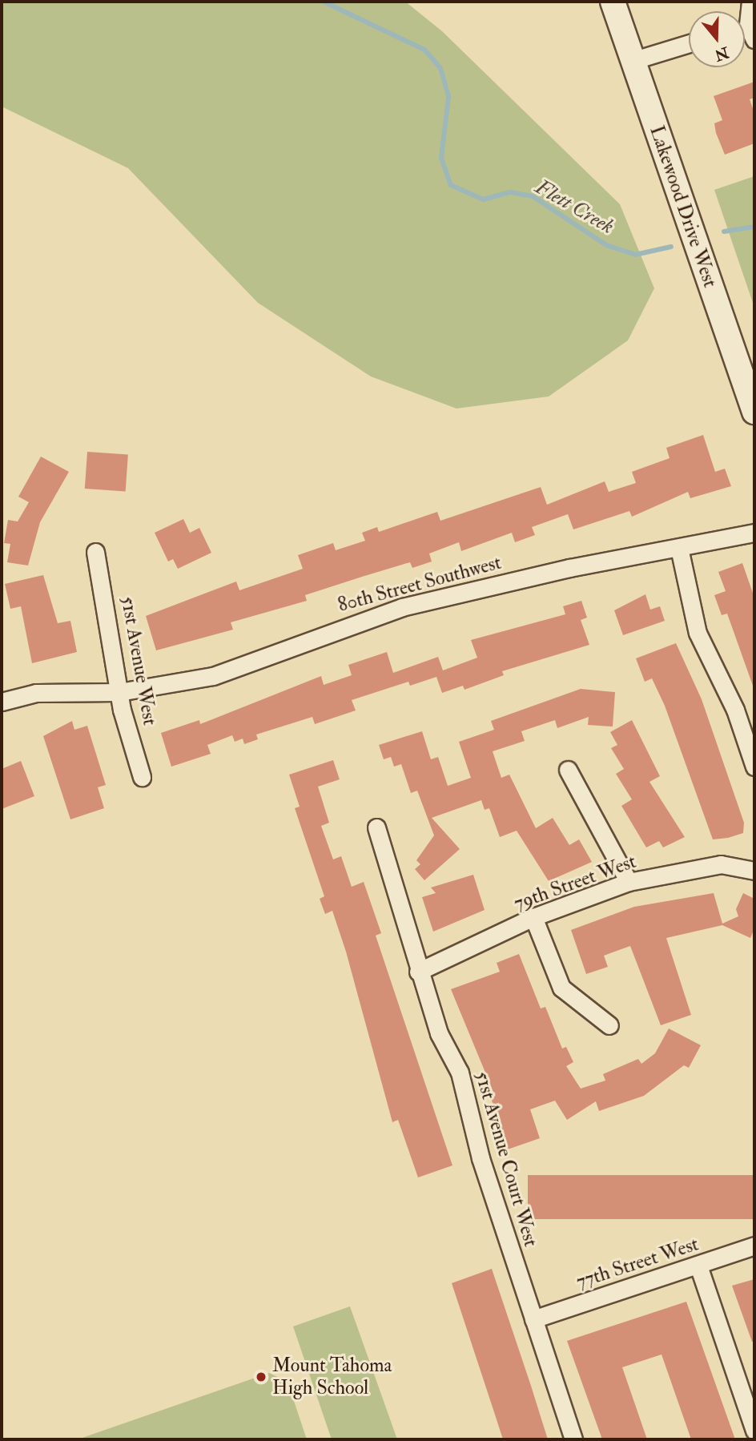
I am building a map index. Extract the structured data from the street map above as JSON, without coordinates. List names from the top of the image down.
{
  "streets": {
    "main road": ["Lakewood Drive West"],
    "street": [
      "80th Street Southwest",
      "51st Avenue West",
      "79th Street West",
      "51st Avenue Court West",
      "77th Street West"
    ]
  },
  "crossings": [
    ["80th Street Southwest", "51st Avenue West"],
    ["79th Street West", "51st Avenue Court West"],
    ["51st Avenue Court West", "77th Street West"]
  ],
  "water": ["Flett Creek"],
  "places": ["Mount Tahoma High School"],
  "north": "bottom"
}
